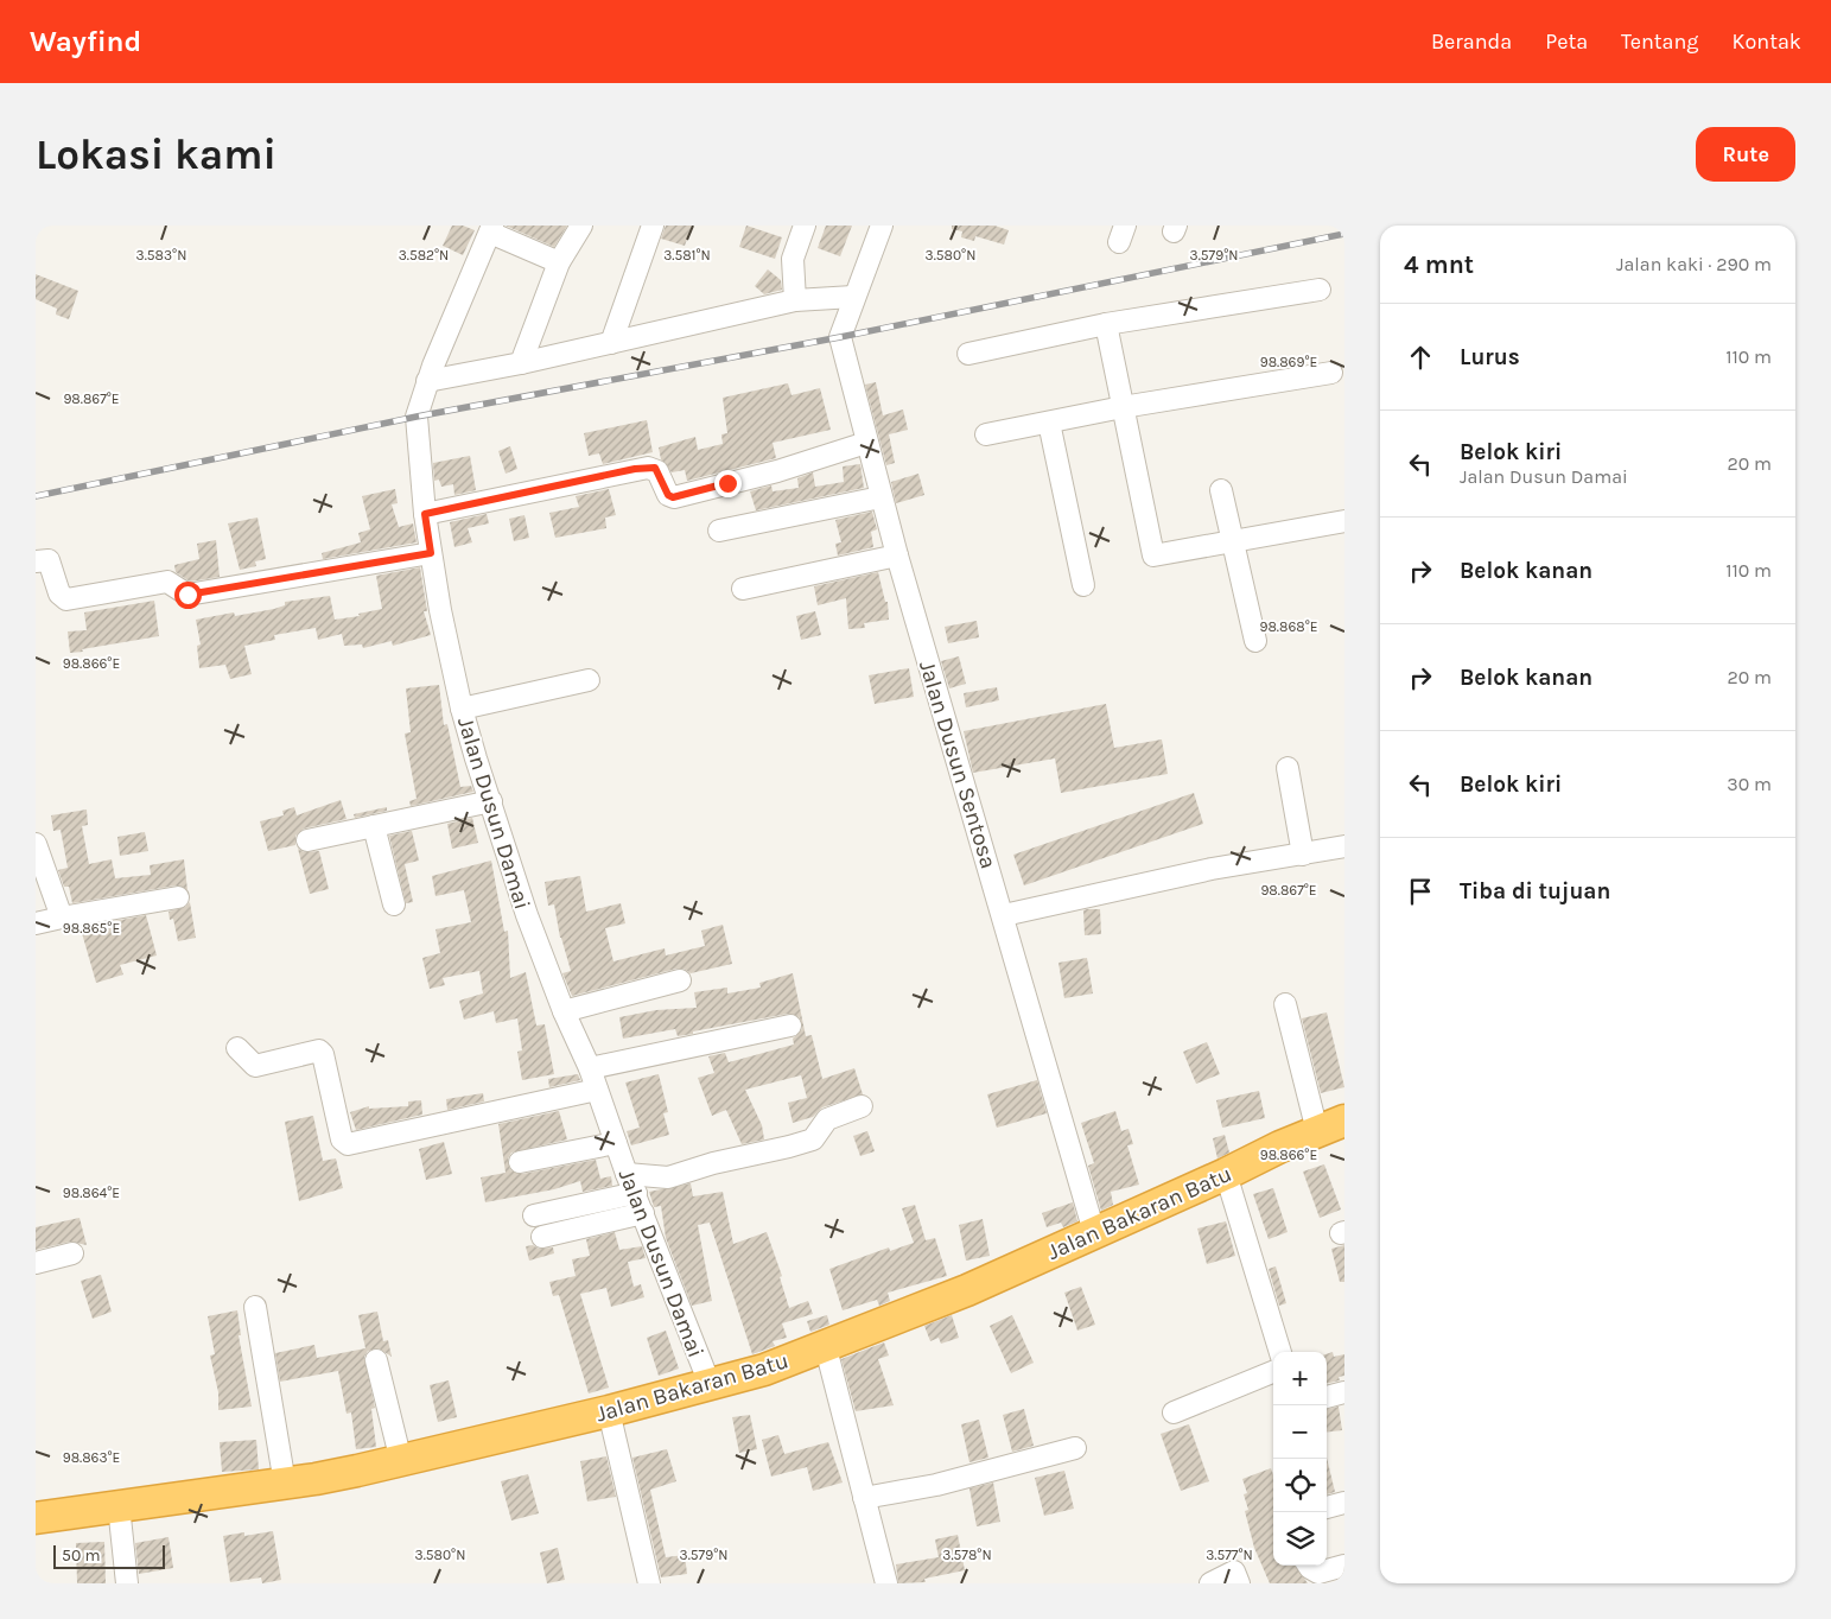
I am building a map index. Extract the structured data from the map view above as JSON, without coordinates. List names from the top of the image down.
{
  "streets": {
    "highway": ["Jalan Bakaran Batu"],
    "street": ["Jalan Dusun Sentosa", "Jalan Dusun Damai"]
  },
  "crossings": [
    ["Jalan Dusun Sentosa", "Jalan Bakaran Batu"],
    ["Jalan Dusun Damai", "Jalan Bakaran Batu"]
  ],
  "scale_bar": "50 m",
  "page": {
    "header": "Wayfind",
    "nav": [
      "Beranda",
      "Peta",
      "Tentang",
      "Kontak"
    ],
    "buttons": "Rute",
    "title": "Lokasi kami",
    "heading": ["4 mnt", "Jalan kaki · 290 m"],
    "list": [
      ["Lurus", "110 m"],
      ["Belok kiri", "Jalan Dusun Damai", "20 m"],
      ["Belok kanan", "110 m"],
      ["Belok kanan", "20 m"],
      ["Belok kiri", "30 m"],
      "Tiba di tujuan"
    ],
    "map_buttons": ["+", "−"],
    "scale": "50 m"
  },
  "coordinates": [
    "3.583°N",
    "3.582°N",
    "3.581°N",
    "3.580°N",
    "3.579°N",
    "98.869°E",
    "98.867°E",
    "98.868°E",
    "98.866°E",
    "98.865°E",
    "98.864°E",
    "98.863°E",
    "3.578°N",
    "3.577°N"
  ]
}
